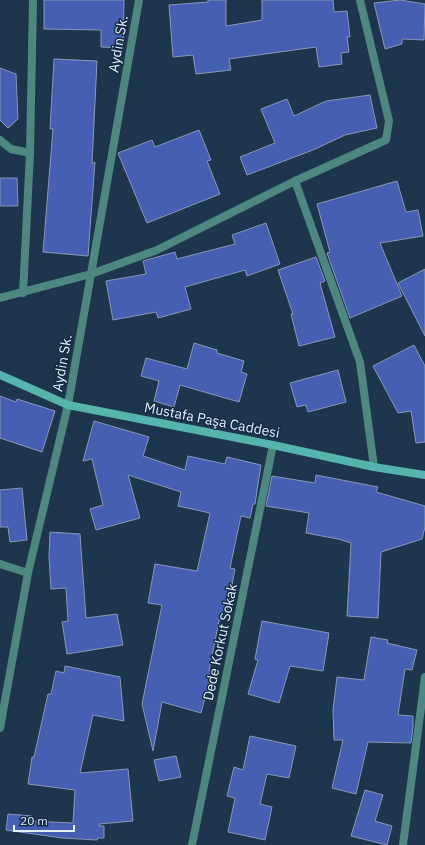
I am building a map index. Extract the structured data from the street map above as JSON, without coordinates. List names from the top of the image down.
{
  "streets": {
    "street": ["Aydin Sk.", "Mustafa Paşa Caddesi", "Dede Korkut Sokak"]
  },
  "crossings": [
    ["Aydin Sk.", "Mustafa Paşa Caddesi"],
    ["Mustafa Paşa Caddesi", "Dede Korkut Sokak"]
  ],
  "scale_bar": "20 m"
}
